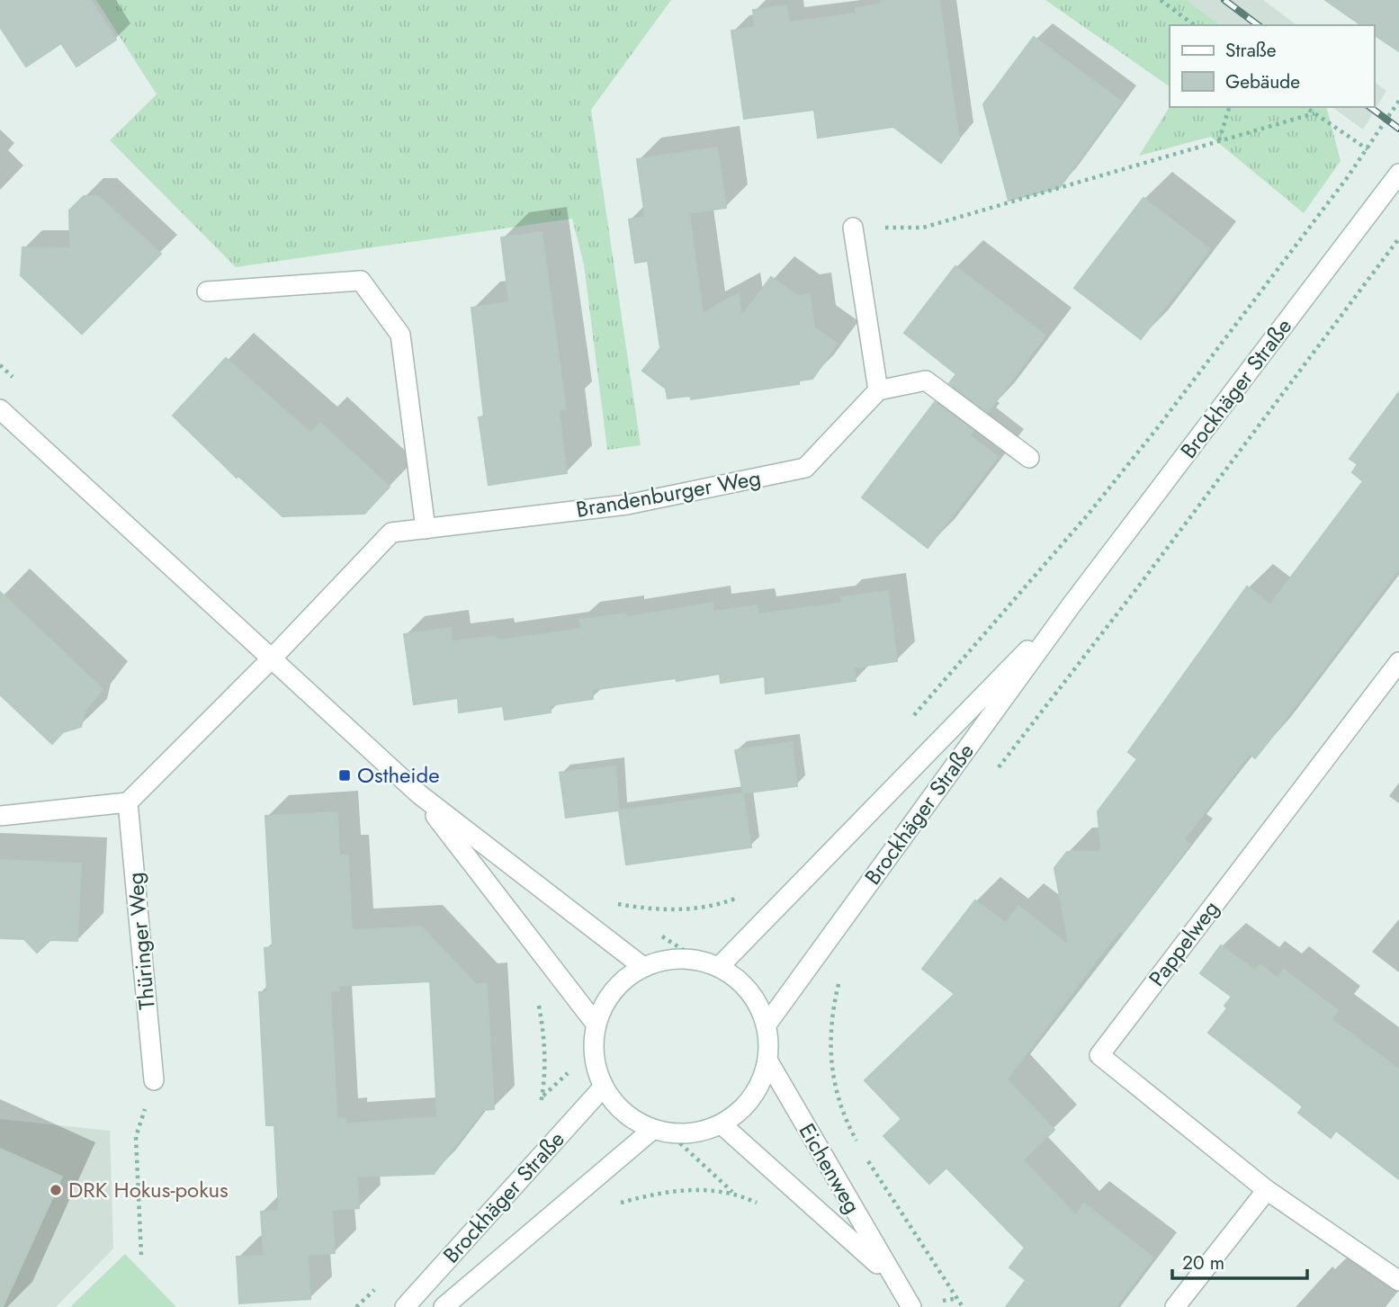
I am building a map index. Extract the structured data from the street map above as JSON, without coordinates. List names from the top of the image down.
{
  "streets": {
    "street": [
      "Brockhäger Straße",
      "Brandenburger Weg",
      "Thüringer Weg",
      "Pappelweg",
      "Eichenweg"
    ]
  },
  "crossings": [
    ["Brockhäger Straße", "Eichenweg"]
  ],
  "places": {
    "transit": ["Ostheide"],
    "other": ["DRK Hokus-pokus"]
  },
  "legend": ["Straße", "Gebäude"],
  "scale_bar": "20 m"
}
